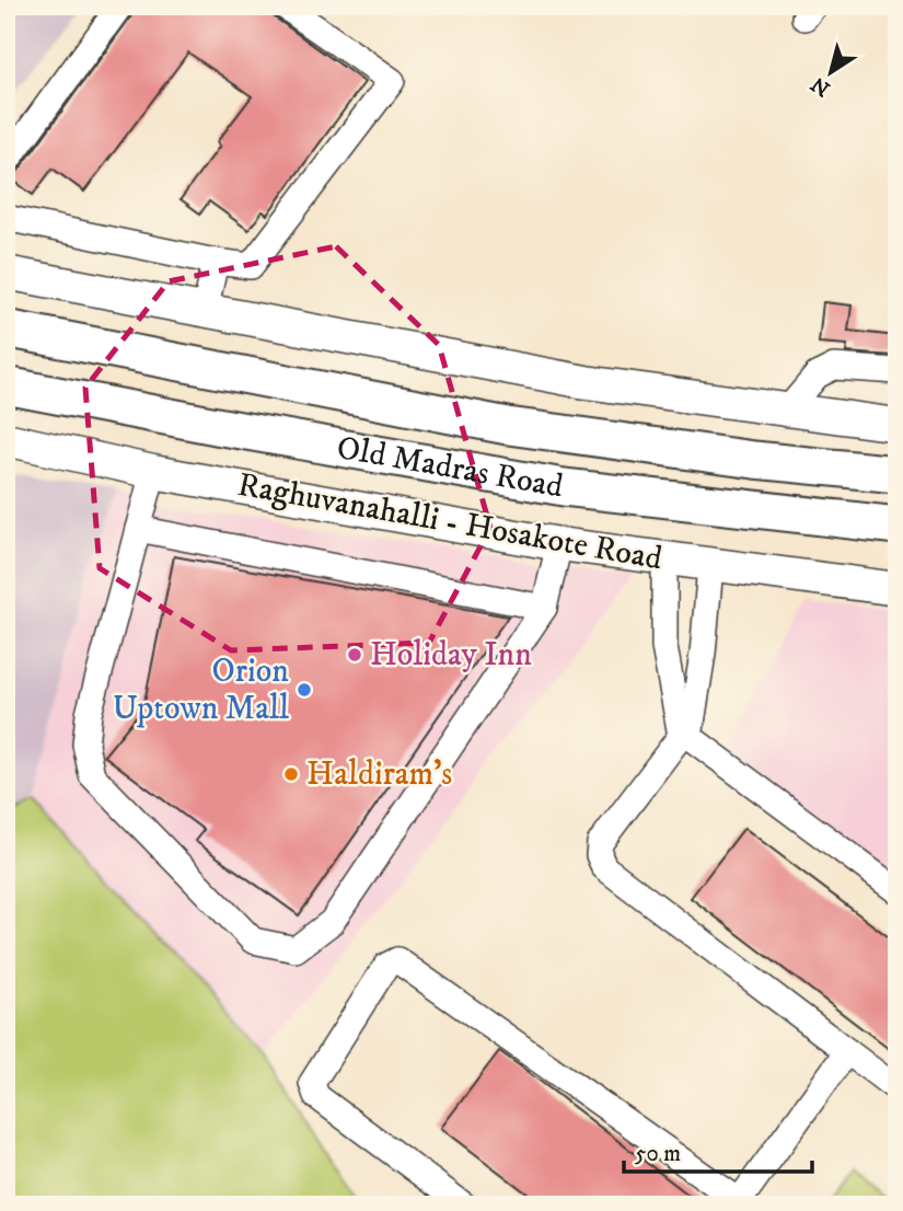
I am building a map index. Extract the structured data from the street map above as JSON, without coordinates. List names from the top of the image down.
{
  "streets": {
    "highway": ["Old Madras Road"],
    "main road": ["Raghuvanahalli - Hosakote Road"]
  },
  "places": ["Holiday Inn", "Orion Uptown Mall", "Haldiram's"],
  "scale_bar": "50 m",
  "north": "bottom left"
}
